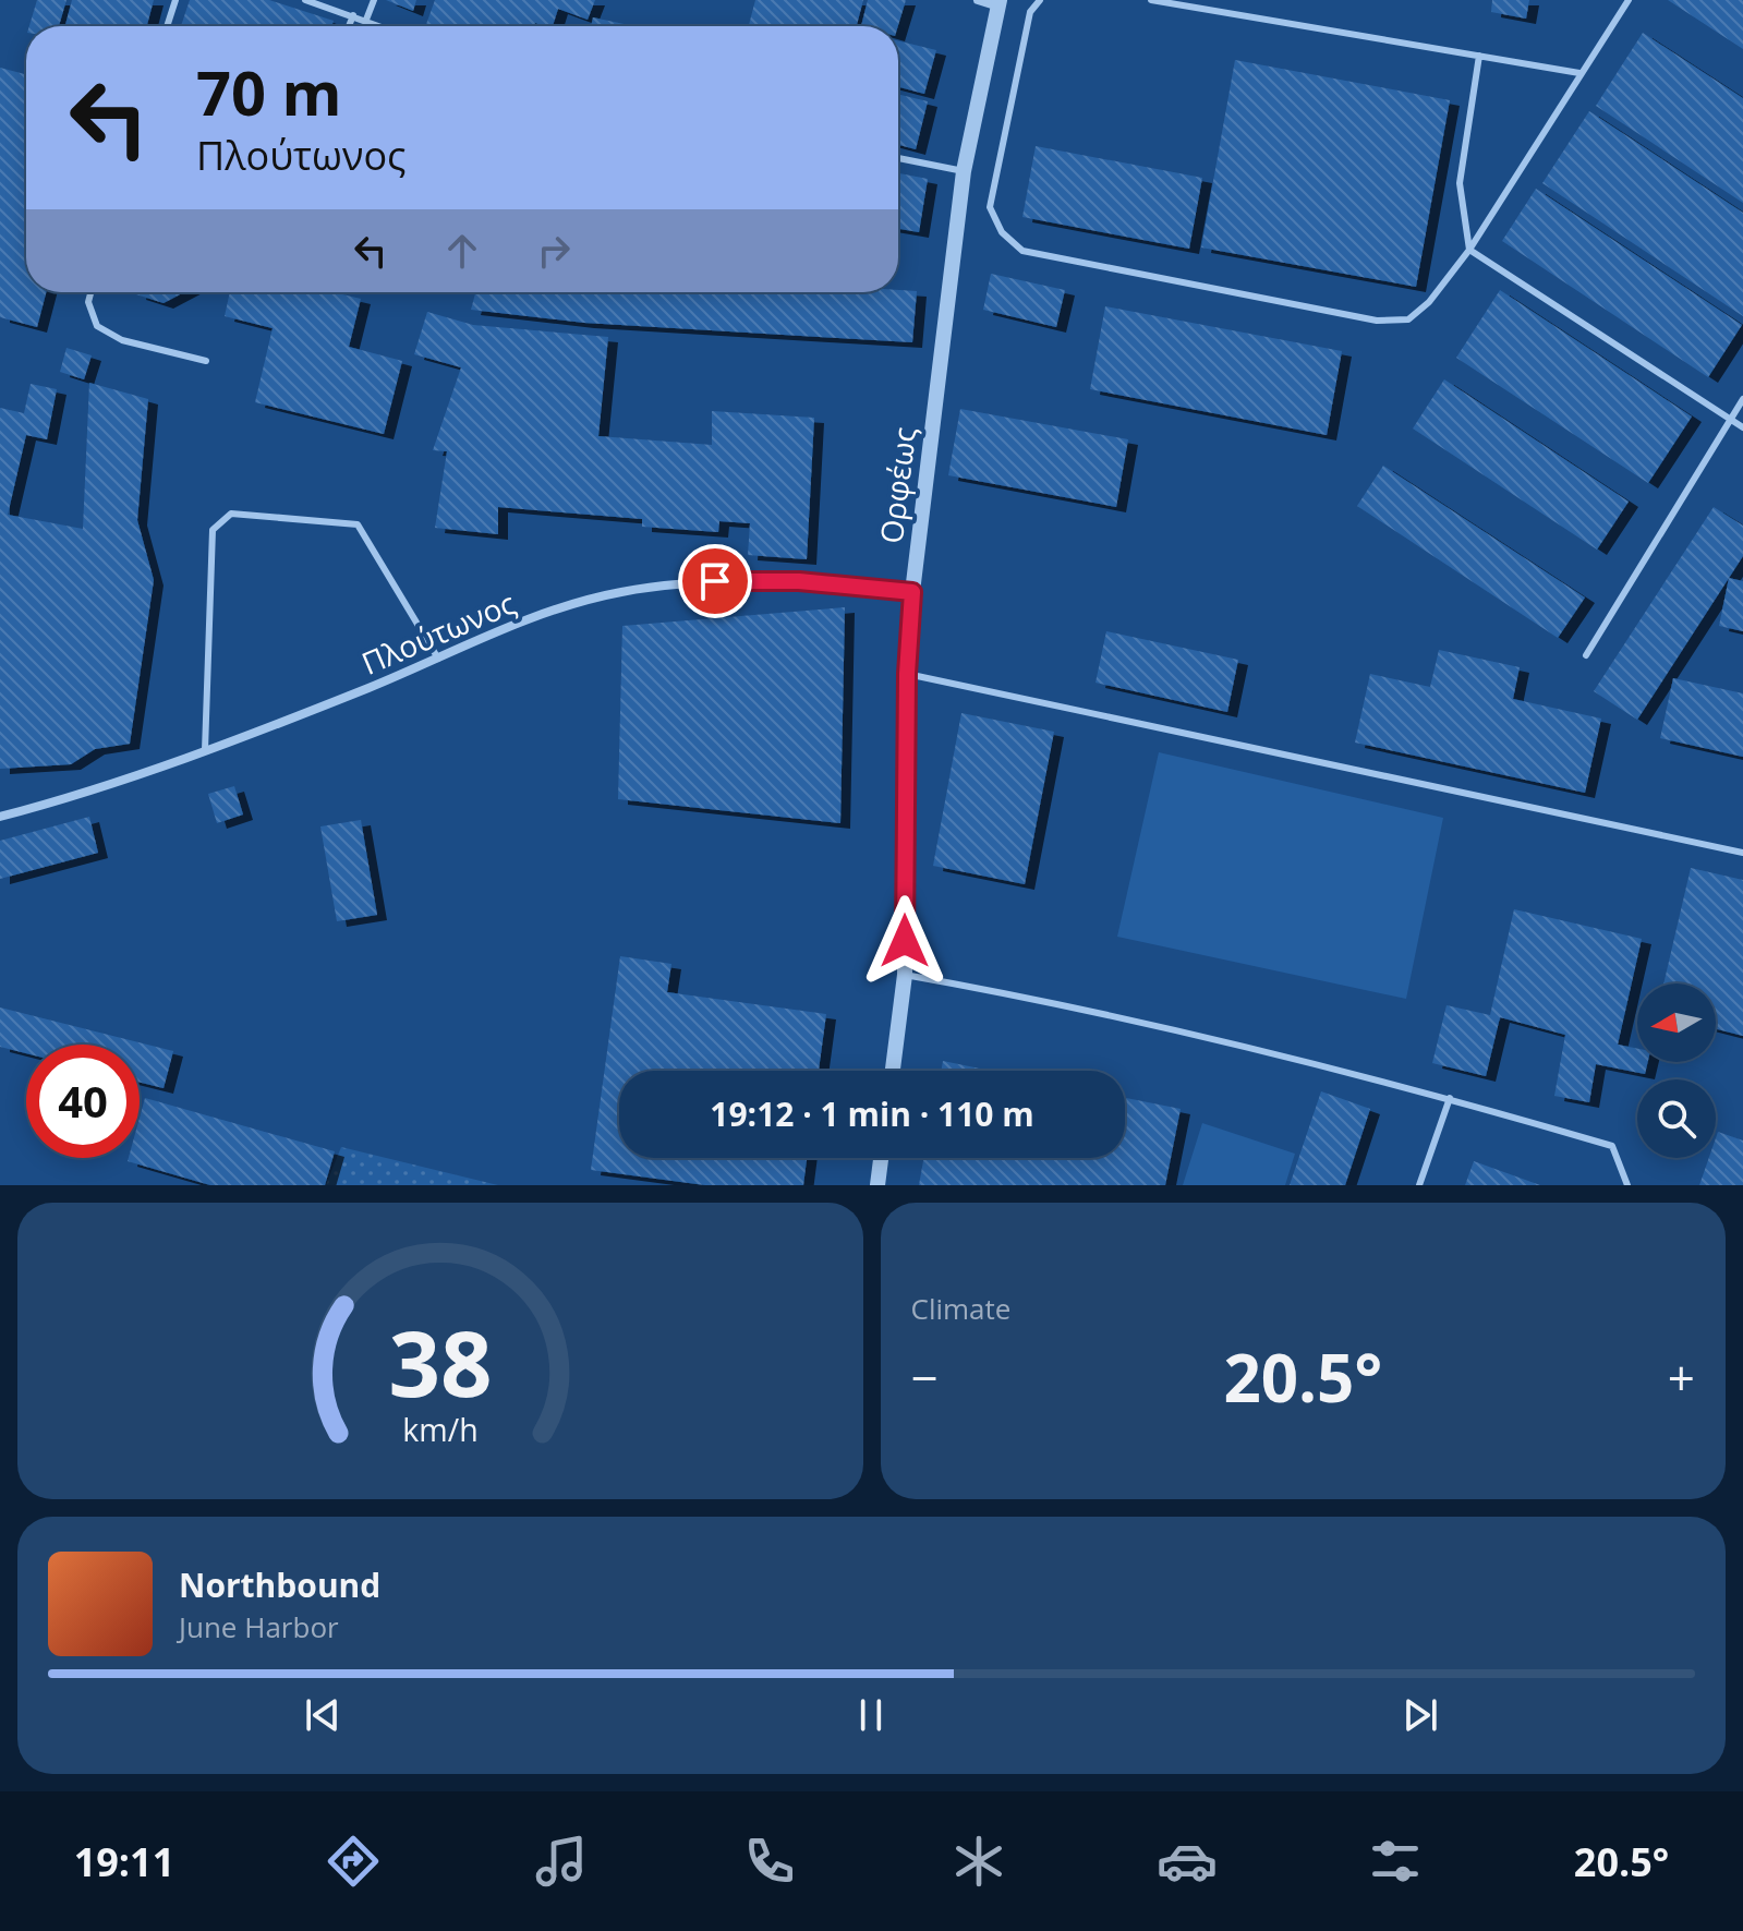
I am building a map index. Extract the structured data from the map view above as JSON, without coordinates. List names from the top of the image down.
{
  "streets": {
    "street": ["Ορφέως", "Πλούτωνος"]
  },
  "crossings": [
    ["Ορφέως", "Πλούτωνος"]
  ],
  "north": "left",
  "page": {
    "turn": ["70 m", "Πλούτωνος"],
    "limit": "40",
    "trip": "19:12 · 1 min · 110 m",
    "tile": "Climate",
    "heat": ["−", "20.5°", "+"],
    "song": ["Northbound", "June Harbor"],
    "tabs": ["19:11", "20.5°"],
    "gauge": ["38", "km/h"]
  }
}
